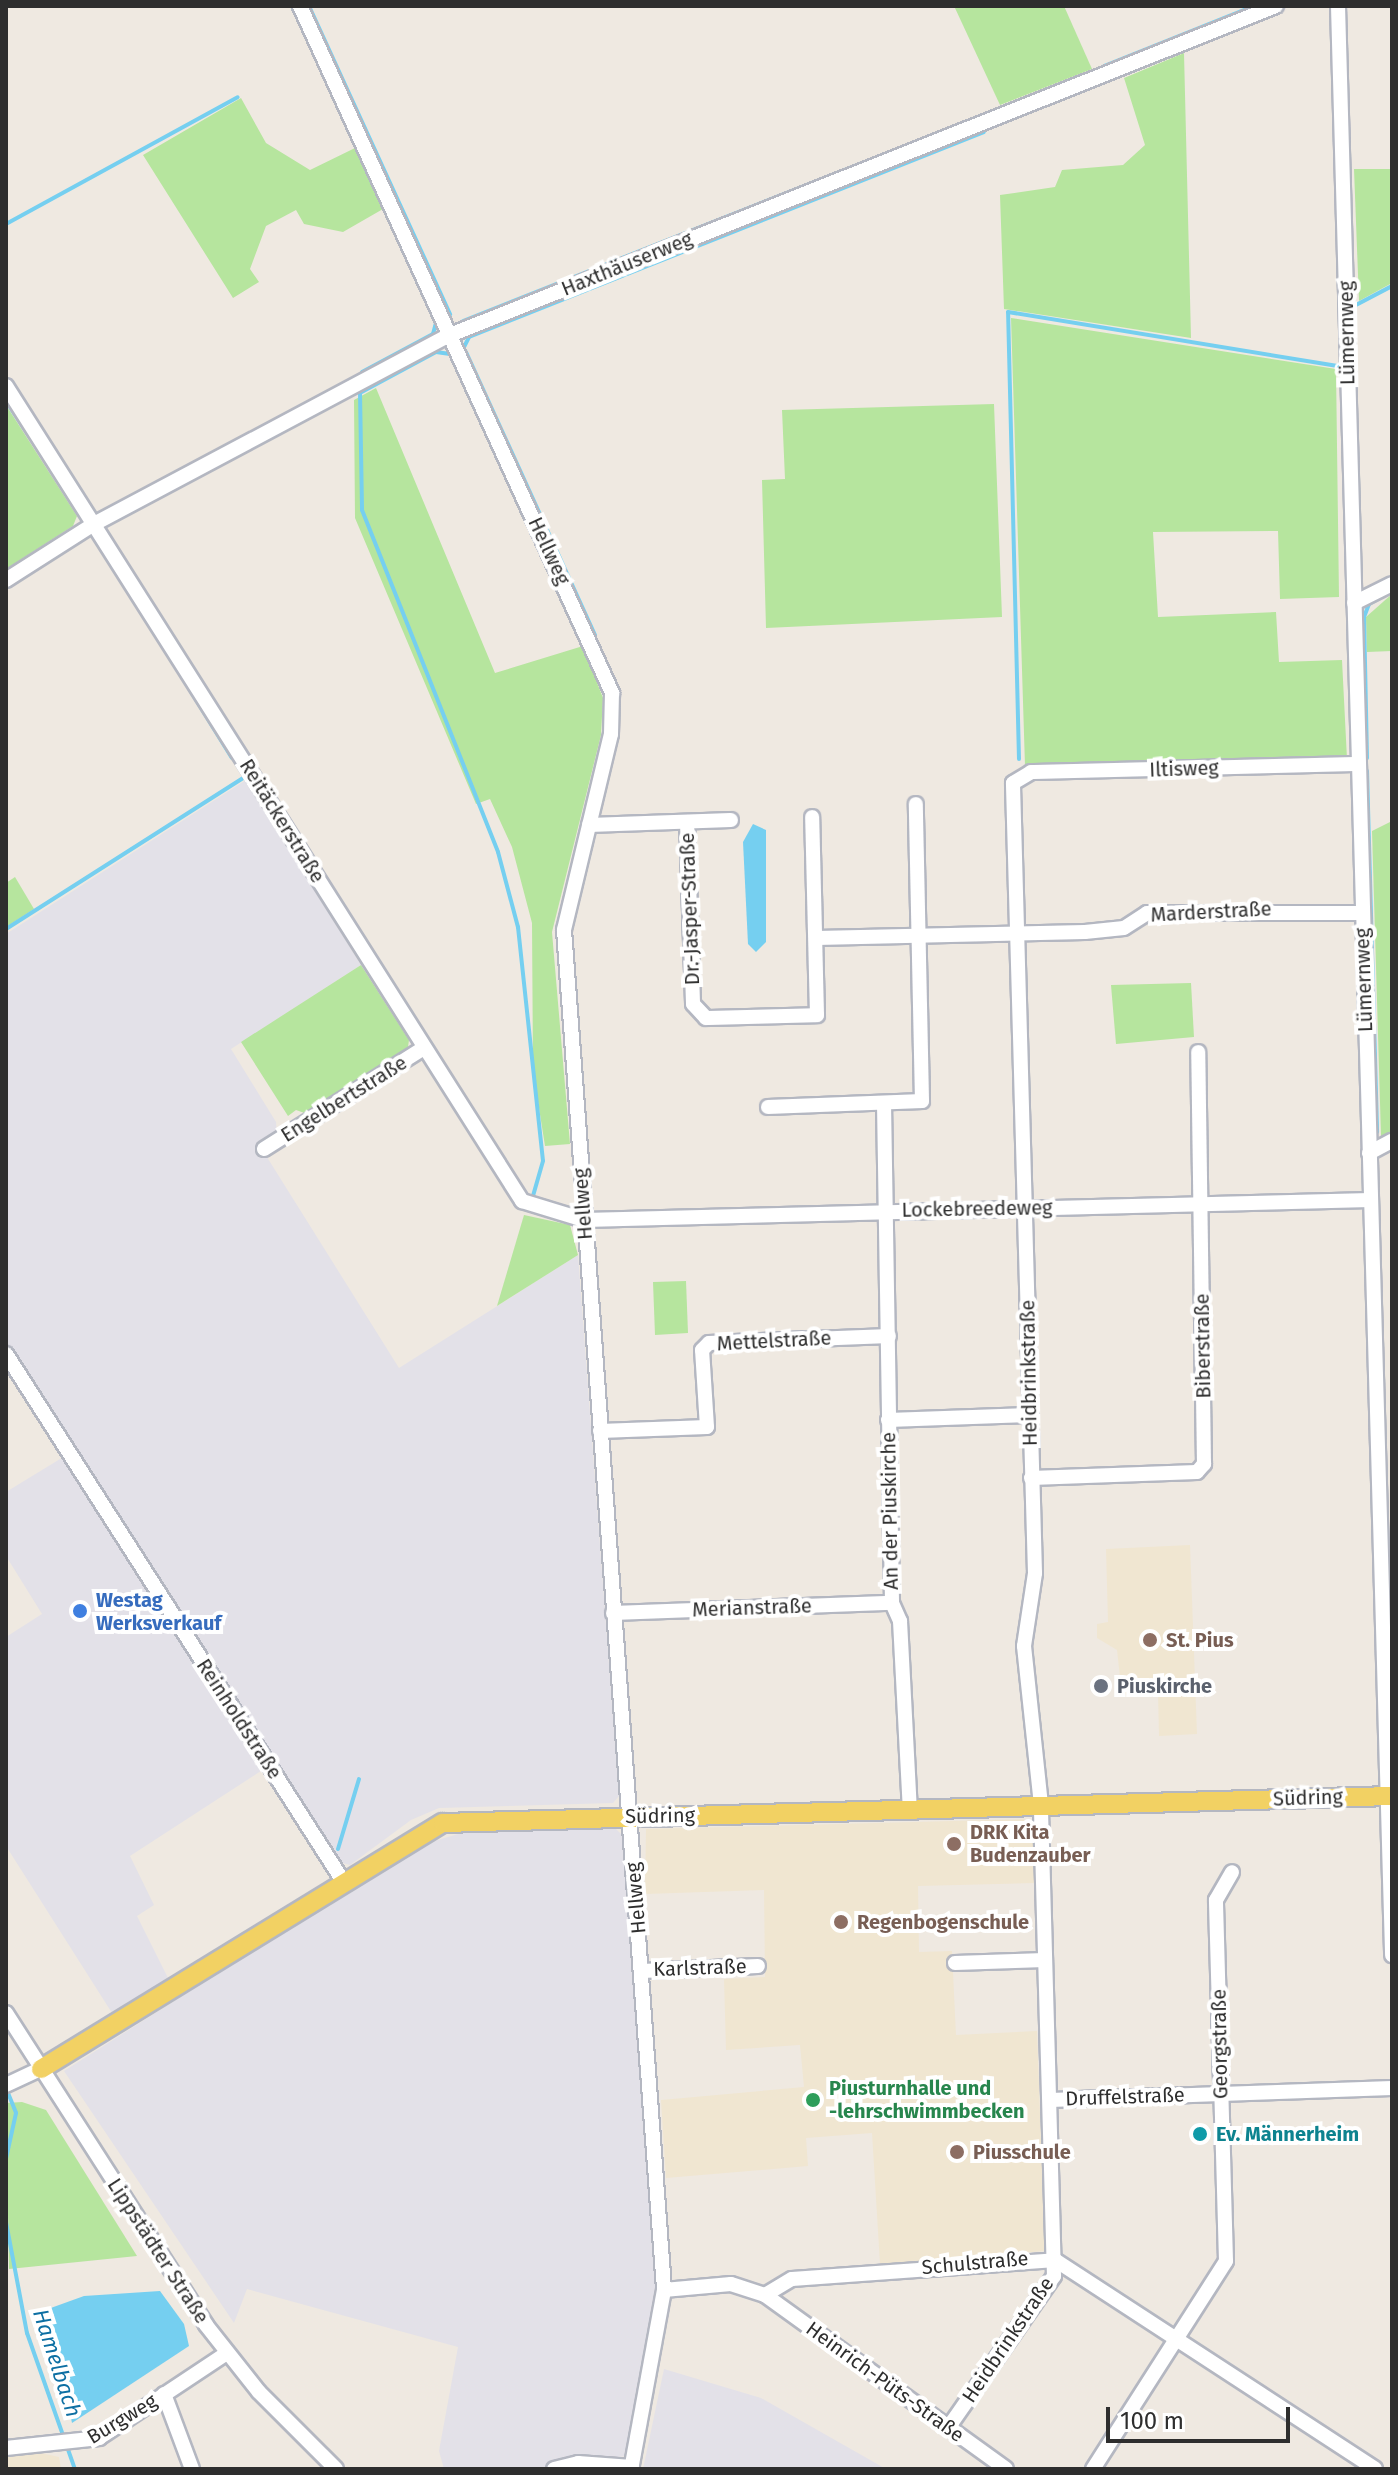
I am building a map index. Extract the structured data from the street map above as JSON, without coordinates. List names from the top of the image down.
{
  "streets": {
    "main road": ["Südring"],
    "street": [
      "Haxthäuserweg",
      "Lümernweg",
      "Hellweg",
      "Iltisweg",
      "Reitäckerstraße",
      "Dr.-Jasper-Straße",
      "Marderstraße",
      "Engelbertstraße",
      "Lockebreedeweg",
      "Mettelstraße",
      "Biberstraße",
      "Heidbrinkstraße",
      "An der Piuskirche",
      "Merianstraße",
      "Reinholdstraße",
      "Karlstraße",
      "Georgstraße",
      "Druffelstraße",
      "Lippstädter Straße",
      "Schulstraße",
      "Heinrich-Püts-Straße",
      "Burgweg"
    ]
  },
  "crossings": [
    ["Haxthäuserweg", "Hellweg"],
    ["Haxthäuserweg", "Reitäckerstraße"],
    ["Lümernweg", "Iltisweg"],
    ["Lümernweg", "Marderstraße"],
    ["Lümernweg", "Lockebreedeweg"],
    ["Lümernweg", "Südring"],
    ["Hellweg", "Reitäckerstraße"],
    ["Hellweg", "Dr.-Jasper-Straße"],
    ["Hellweg", "Lockebreedeweg"],
    ["Hellweg", "Mettelstraße"],
    ["Hellweg", "Merianstraße"],
    ["Hellweg", "Südring"],
    ["Hellweg", "Karlstraße"],
    ["Iltisweg", "Heidbrinkstraße"],
    ["Reitäckerstraße", "Engelbertstraße"],
    ["Reitäckerstraße", "Lockebreedeweg"],
    ["Dr.-Jasper-Straße", "Marderstraße"],
    ["Marderstraße", "Heidbrinkstraße"],
    ["Lockebreedeweg", "Biberstraße"],
    ["Lockebreedeweg", "Heidbrinkstraße"],
    ["Lockebreedeweg", "An der Piuskirche"],
    ["Mettelstraße", "An der Piuskirche"],
    ["Biberstraße", "Heidbrinkstraße"],
    ["Heidbrinkstraße", "Südring"],
    ["Heidbrinkstraße", "Druffelstraße"],
    ["Heidbrinkstraße", "Schulstraße"],
    ["Heidbrinkstraße", "Heinrich-Püts-Straße"],
    ["An der Piuskirche", "Merianstraße"],
    ["An der Piuskirche", "Südring"],
    ["Reinholdstraße", "Südring"],
    ["Südring", "Lippstädter Straße"],
    ["Georgstraße", "Druffelstraße"],
    ["Georgstraße", "Schulstraße"],
    ["Lippstädter Straße", "Burgweg"],
    ["Schulstraße", "Heinrich-Püts-Straße"]
  ],
  "water": ["Hamelbach"],
  "places": [
    "Westag Werksverkauf",
    "St. Pius",
    "Piuskirche",
    "DRK Kita Budenzauber",
    "Regenbogenschule",
    "Piusturnhalle und -lehrschwimmbecken",
    "Ev. Männerheim",
    "Piusschule"
  ],
  "scale_bar": "100 m"
}
